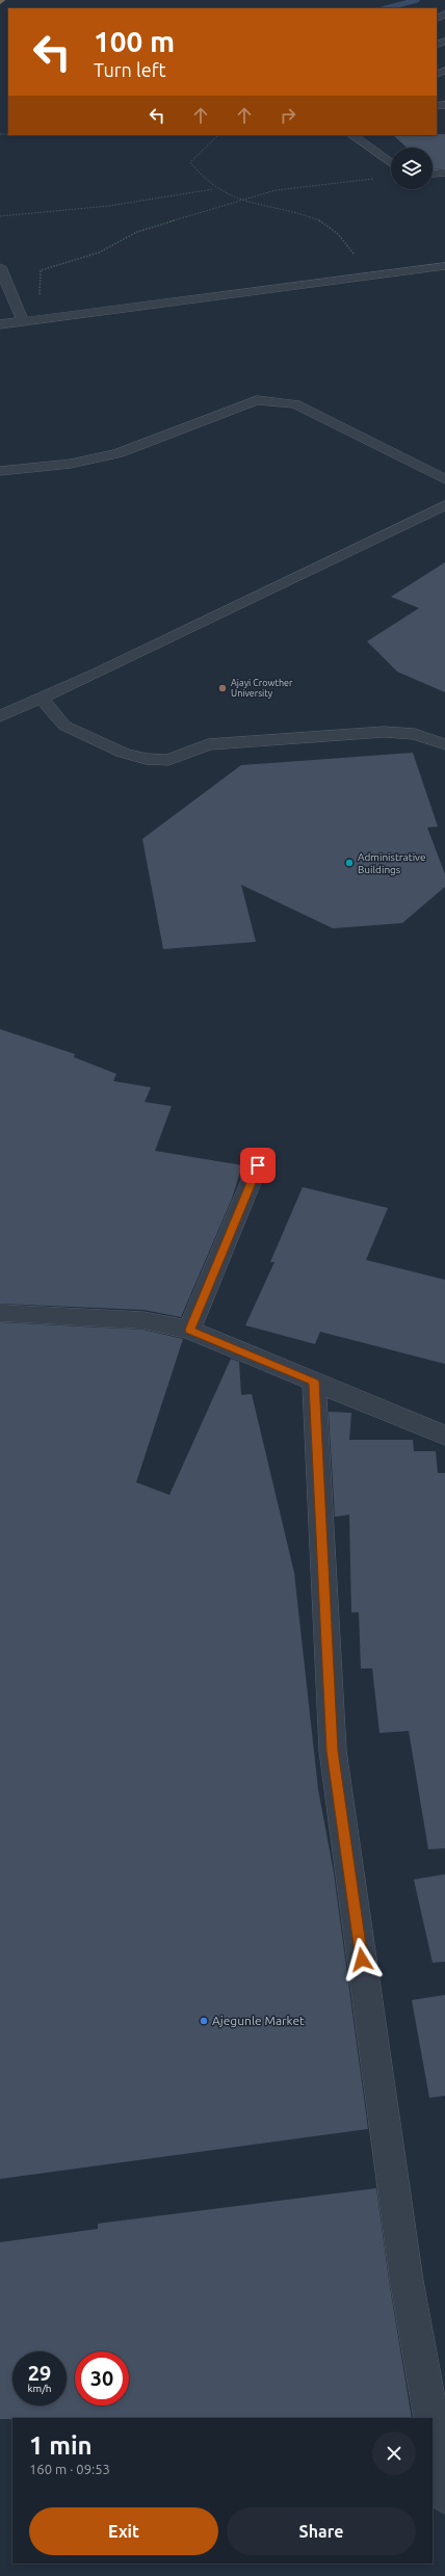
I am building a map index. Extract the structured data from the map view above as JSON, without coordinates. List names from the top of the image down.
{
  "places": ["Ajayi Crowther University", "Administrative Buildings", "Ajegunle Market"],
  "page": {
    "turn": ["100 m", "Turn left"],
    "speed": "29 km/h",
    "limit": "30",
    "heading": ["1 min", "160 m · 09:53"],
    "buttons": ["Exit", "Share"]
  }
}
